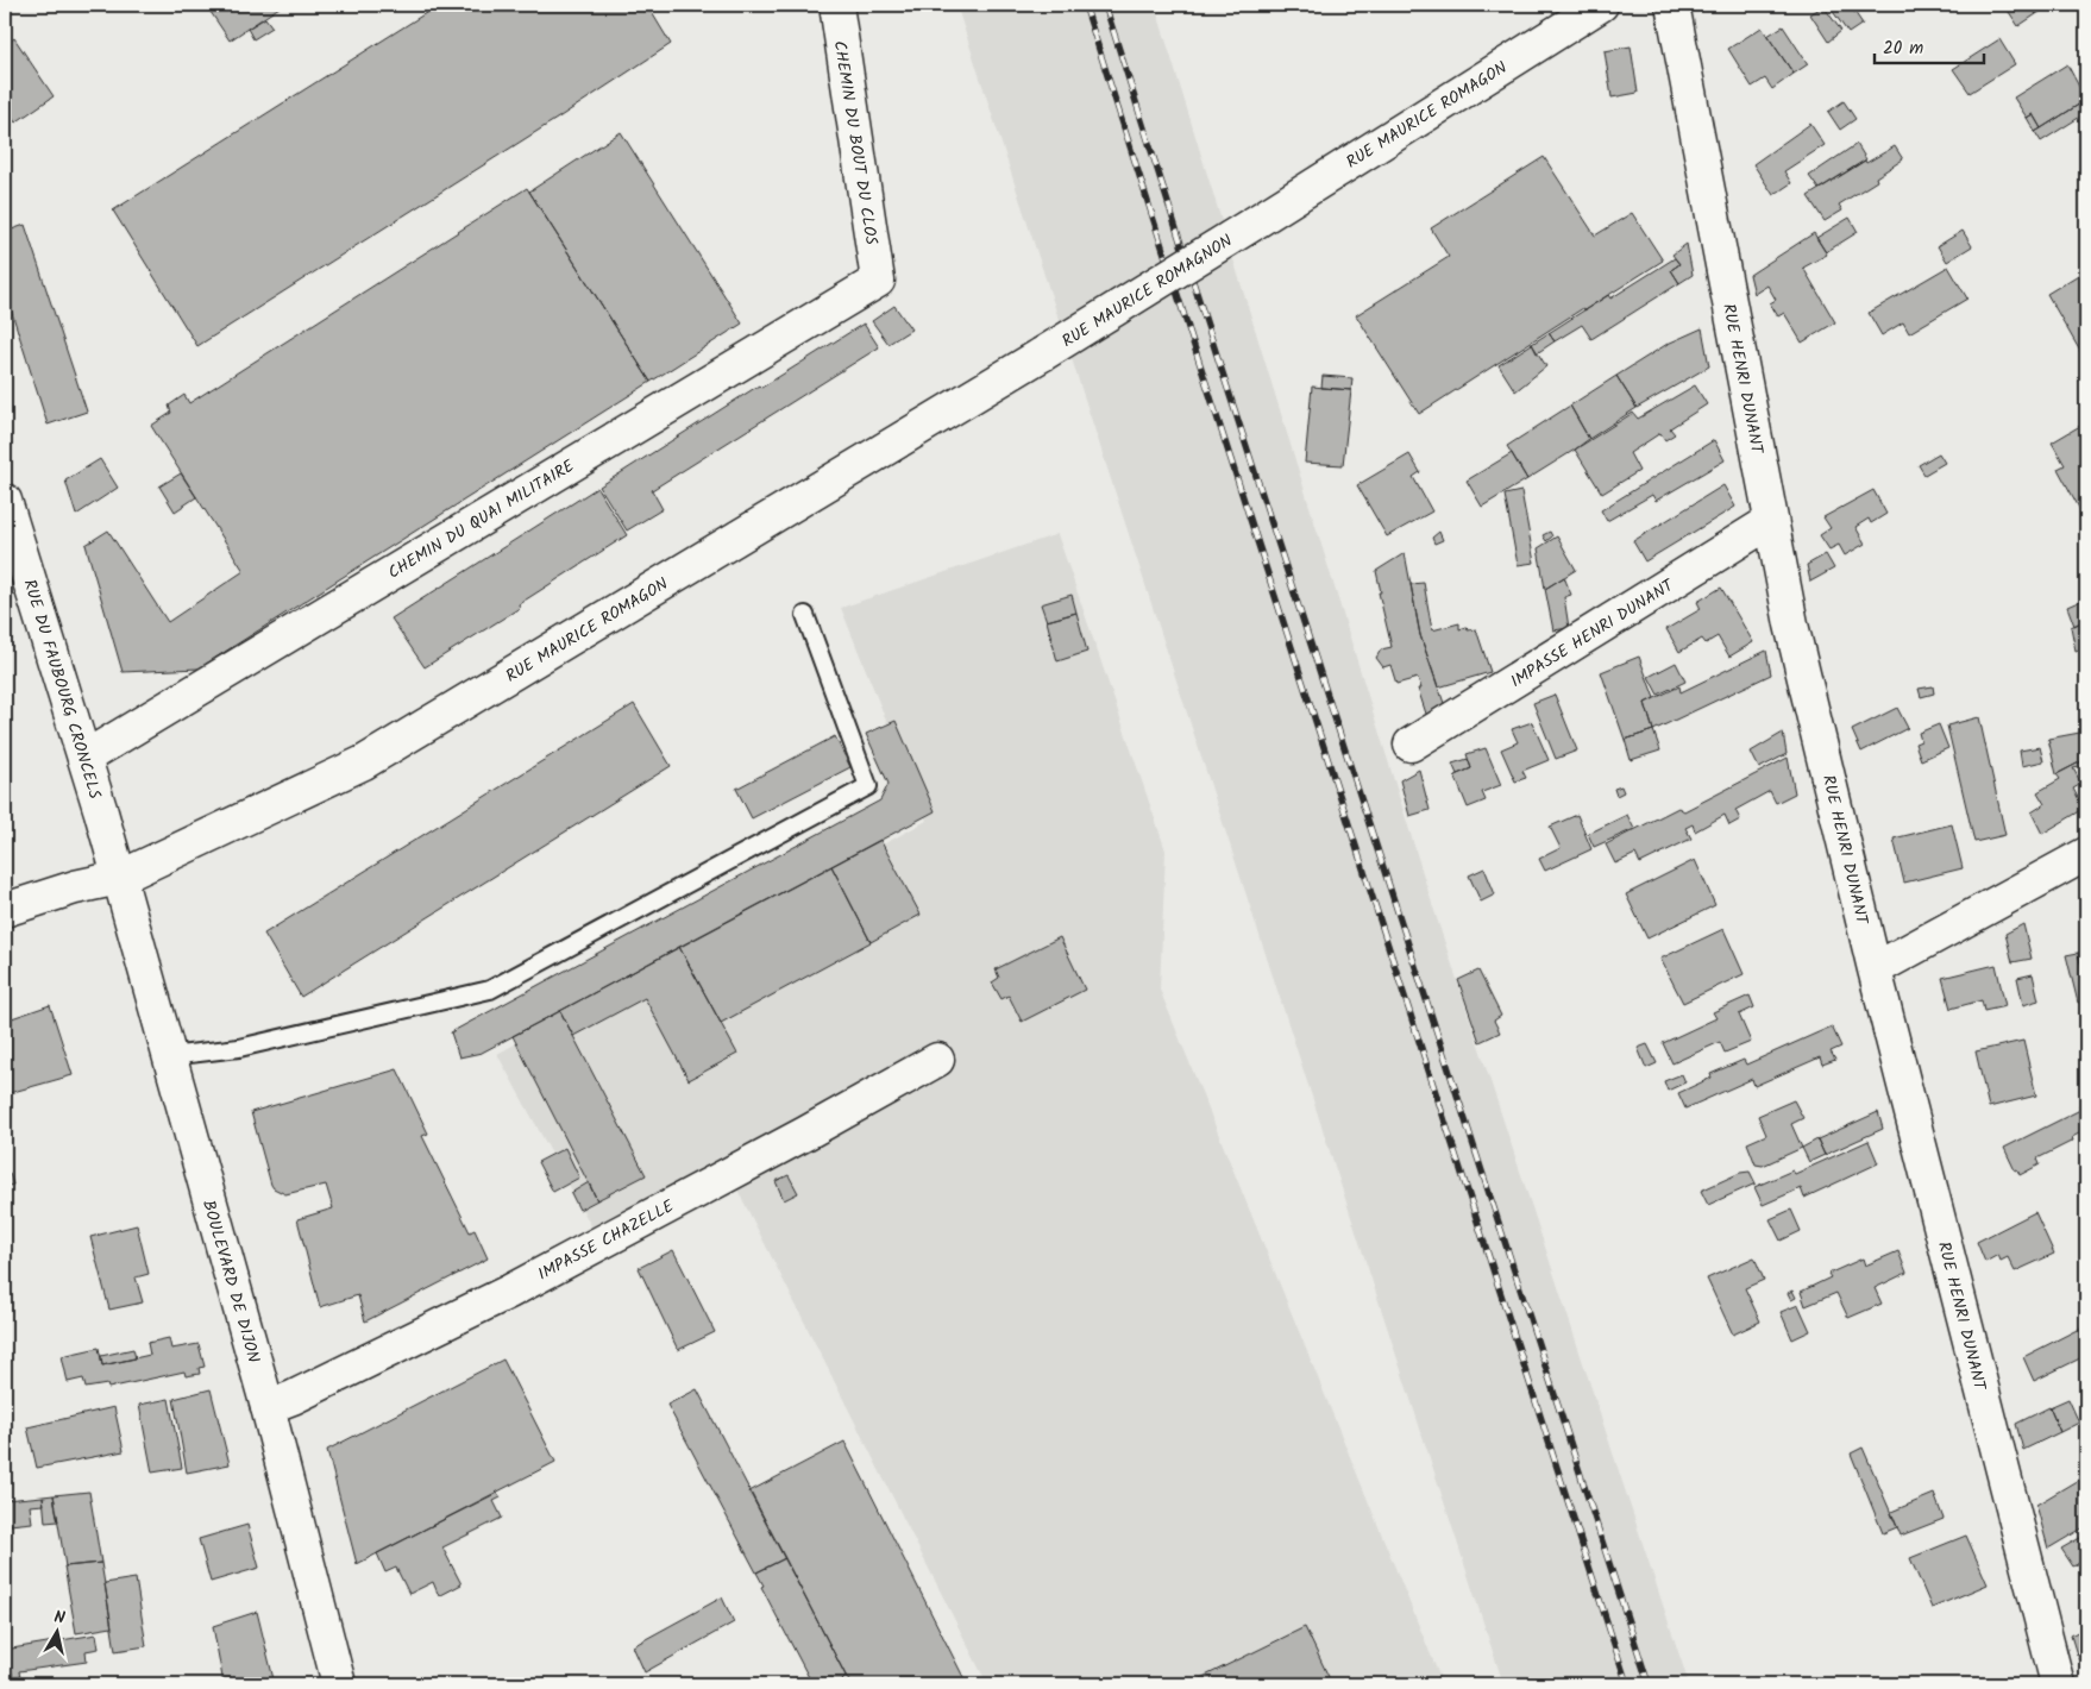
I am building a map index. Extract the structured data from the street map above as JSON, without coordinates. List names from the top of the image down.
{
  "streets": {
    "street": [
      "RUE MAURICE ROMAGON",
      "CHEMIN DU BOUT DU CLOS",
      "RUE MAURICE ROMAGNON",
      "RUE HENRI DUNANT",
      "CHEMIN DU QUAI MILITAIRE",
      "IMPASSE HENRI DUNANT",
      "RUE DU FAUBOURG CRONCELS",
      "IMPASSE CHAZELLE",
      "BOULEVARD DE DIJON"
    ]
  },
  "crossings": [
    ["RUE MAURICE ROMAGON", "RUE MAURICE ROMAGNON"],
    ["RUE MAURICE ROMAGON", "RUE DU FAUBOURG CRONCELS"],
    ["RUE MAURICE ROMAGON", "BOULEVARD DE DIJON"],
    ["CHEMIN DU BOUT DU CLOS", "CHEMIN DU QUAI MILITAIRE"],
    ["RUE HENRI DUNANT", "IMPASSE HENRI DUNANT"],
    ["CHEMIN DU QUAI MILITAIRE", "RUE DU FAUBOURG CRONCELS"],
    ["RUE DU FAUBOURG CRONCELS", "BOULEVARD DE DIJON"],
    ["IMPASSE CHAZELLE", "BOULEVARD DE DIJON"]
  ],
  "scale_bar": "20 m",
  "north": "top"
}
